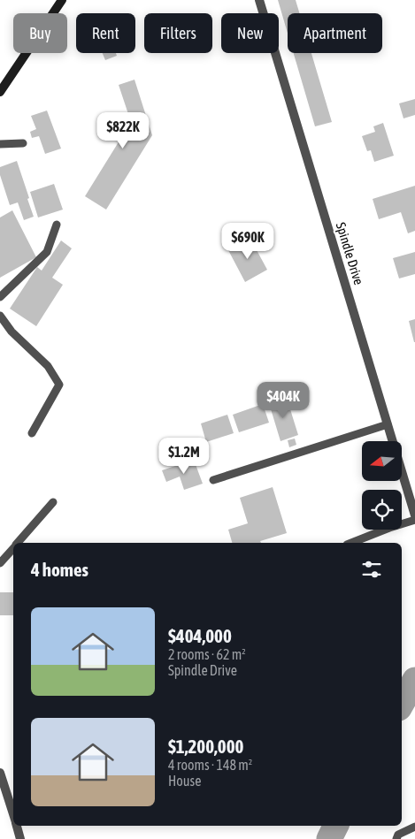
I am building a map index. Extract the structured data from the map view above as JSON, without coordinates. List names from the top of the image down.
{
  "streets": {
    "street": ["Spindle Drive"]
  },
  "north": "left",
  "page": {
    "chip": [
      "Buy",
      "Rent",
      "Filters",
      "New",
      "Apartment"
    ],
    "price": [
      "$822K",
      "$690K",
      "$404K",
      "$1.2M"
    ],
    "heading": "4 homes",
    "list": [
      {
        "name": "$404,000",
        "note": "2 rooms · 62 m² · Spindle Drive"
      },
      {
        "name": "$1,200,000",
        "note": "4 rooms · 148 m² · House"
      }
    ]
  }
}
